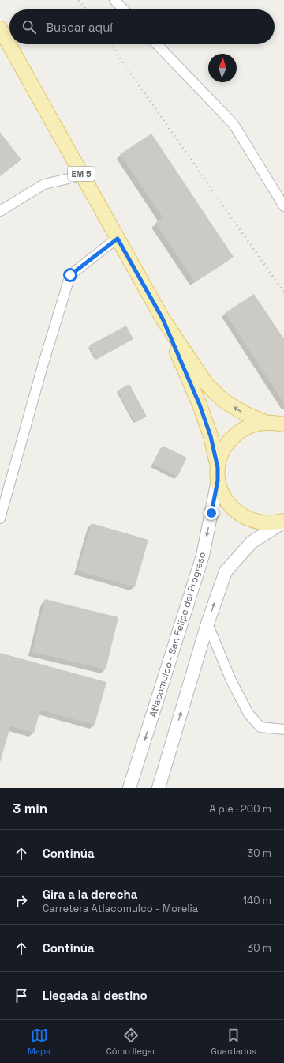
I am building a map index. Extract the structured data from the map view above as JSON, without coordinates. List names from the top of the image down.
{
  "streets": {
    "main road": ["EM 5", "Atlacomulco - San Felipe del Progreso"]
  },
  "crossings": [
    ["EM 5", "Atlacomulco - San Felipe del Progreso"]
  ],
  "north": "top",
  "page": {
    "search": "Buscar aquí",
    "heading": ["3 min", "A pie · 200 m"],
    "list": [
      ["Continúa", "30 m"],
      ["Gira a la derecha", "Carretera Atlacomulco - Morelia", "140 m"],
      ["Continúa", "30 m"],
      "Llegada al destino"
    ],
    "nav": ["Mapa", "Cómo llegar", "Guardados"]
  }
}
